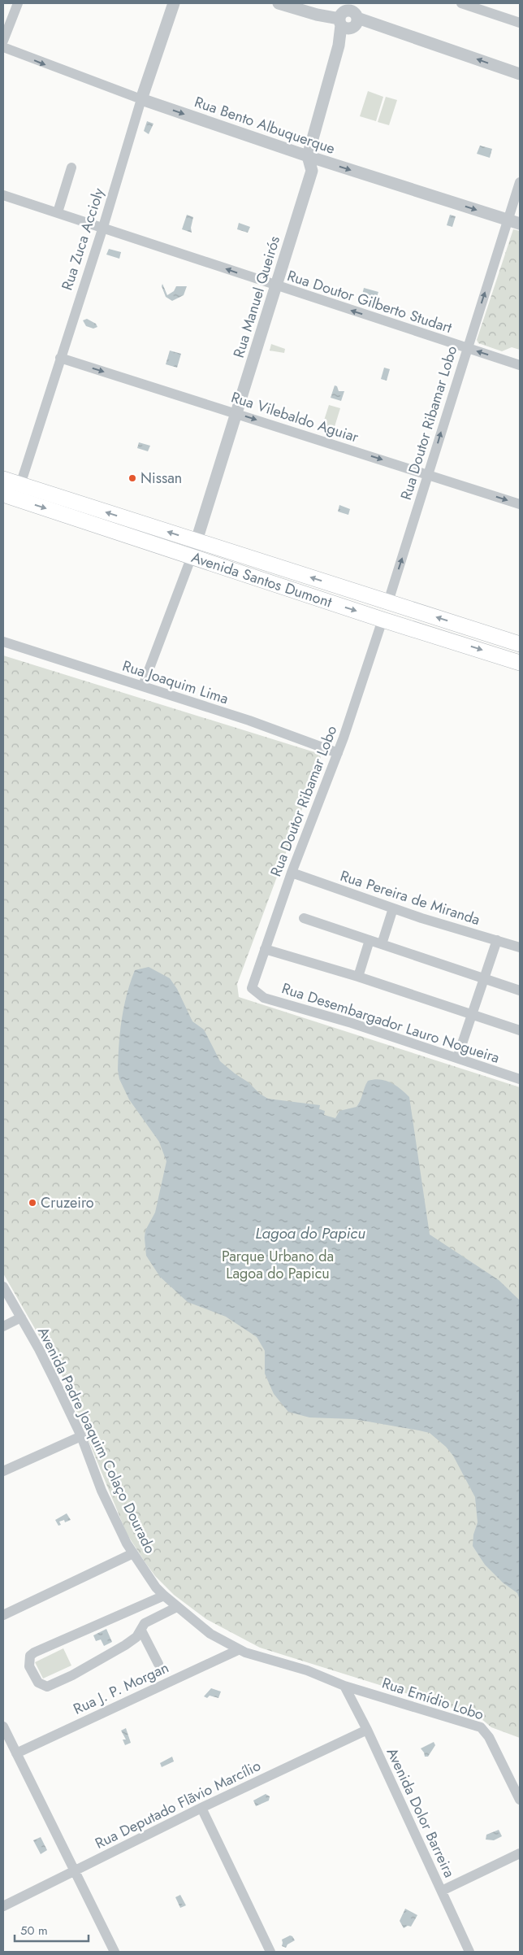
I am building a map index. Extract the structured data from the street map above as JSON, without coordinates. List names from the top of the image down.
{
  "streets": {
    "main road": ["Avenida Santos Dumont"],
    "street": [
      "Rua Bento Albuquerque",
      "Rua Zuca Accioly",
      "Rua Manuel Queirós",
      "Rua Doutor Gilberto Studart",
      "Rua Vilebaldo Aguiar",
      "Rua Doutor Ribamar Lobo",
      "Rua Joaquim Lima",
      "Rua Pereira de Miranda",
      "Rua Desembargador Lauro Nogueira",
      "Avenida Padre Joaquim Colaço Dourado",
      "Rua J. P. Morgan",
      "Rua Emídio Lobo",
      "Rua Deputado Flãvio Marcílio",
      "Avenida Dolor Barreira"
    ]
  },
  "crossings": [
    ["Rua Bento Albuquerque", "Rua Zuca Accioly"],
    ["Rua Bento Albuquerque", "Rua Manuel Queirós"],
    ["Rua Bento Albuquerque", "Rua Doutor Ribamar Lobo"],
    ["Rua Zuca Accioly", "Rua Doutor Gilberto Studart"],
    ["Rua Zuca Accioly", "Rua Vilebaldo Aguiar"],
    ["Rua Zuca Accioly", "Avenida Santos Dumont"],
    ["Rua Manuel Queirós", "Rua Doutor Gilberto Studart"],
    ["Rua Manuel Queirós", "Rua Vilebaldo Aguiar"],
    ["Rua Manuel Queirós", "Avenida Santos Dumont"],
    ["Rua Doutor Gilberto Studart", "Rua Doutor Ribamar Lobo"],
    ["Rua Vilebaldo Aguiar", "Rua Doutor Ribamar Lobo"],
    ["Rua Doutor Ribamar Lobo", "Avenida Santos Dumont"],
    ["Rua Doutor Ribamar Lobo", "Rua Joaquim Lima"],
    ["Rua Doutor Ribamar Lobo", "Rua Pereira de Miranda"],
    ["Rua Doutor Ribamar Lobo", "Rua Desembargador Lauro Nogueira"],
    ["Avenida Padre Joaquim Colaço Dourado", "Rua J. P. Morgan"],
    ["Avenida Padre Joaquim Colaço Dourado", "Rua Emídio Lobo"],
    ["Avenida Padre Joaquim Colaço Dourado", "Avenida Dolor Barreira"],
    ["Rua Emídio Lobo", "Avenida Dolor Barreira"],
    ["Rua Deputado Flãvio Marcílio", "Avenida Dolor Barreira"]
  ],
  "one_way": [
    "Rua Bento Albuquerque",
    "Rua Doutor Gilberto Studart",
    "Rua Vilebaldo Aguiar",
    "Rua Doutor Ribamar Lobo"
  ],
  "water": ["Lagoa do Papicu"],
  "parks": ["Parque Urbano da Lagoa do Papicu"],
  "places": ["Nissan", "Cruzeiro"],
  "scale_bar": "50 m"
}
